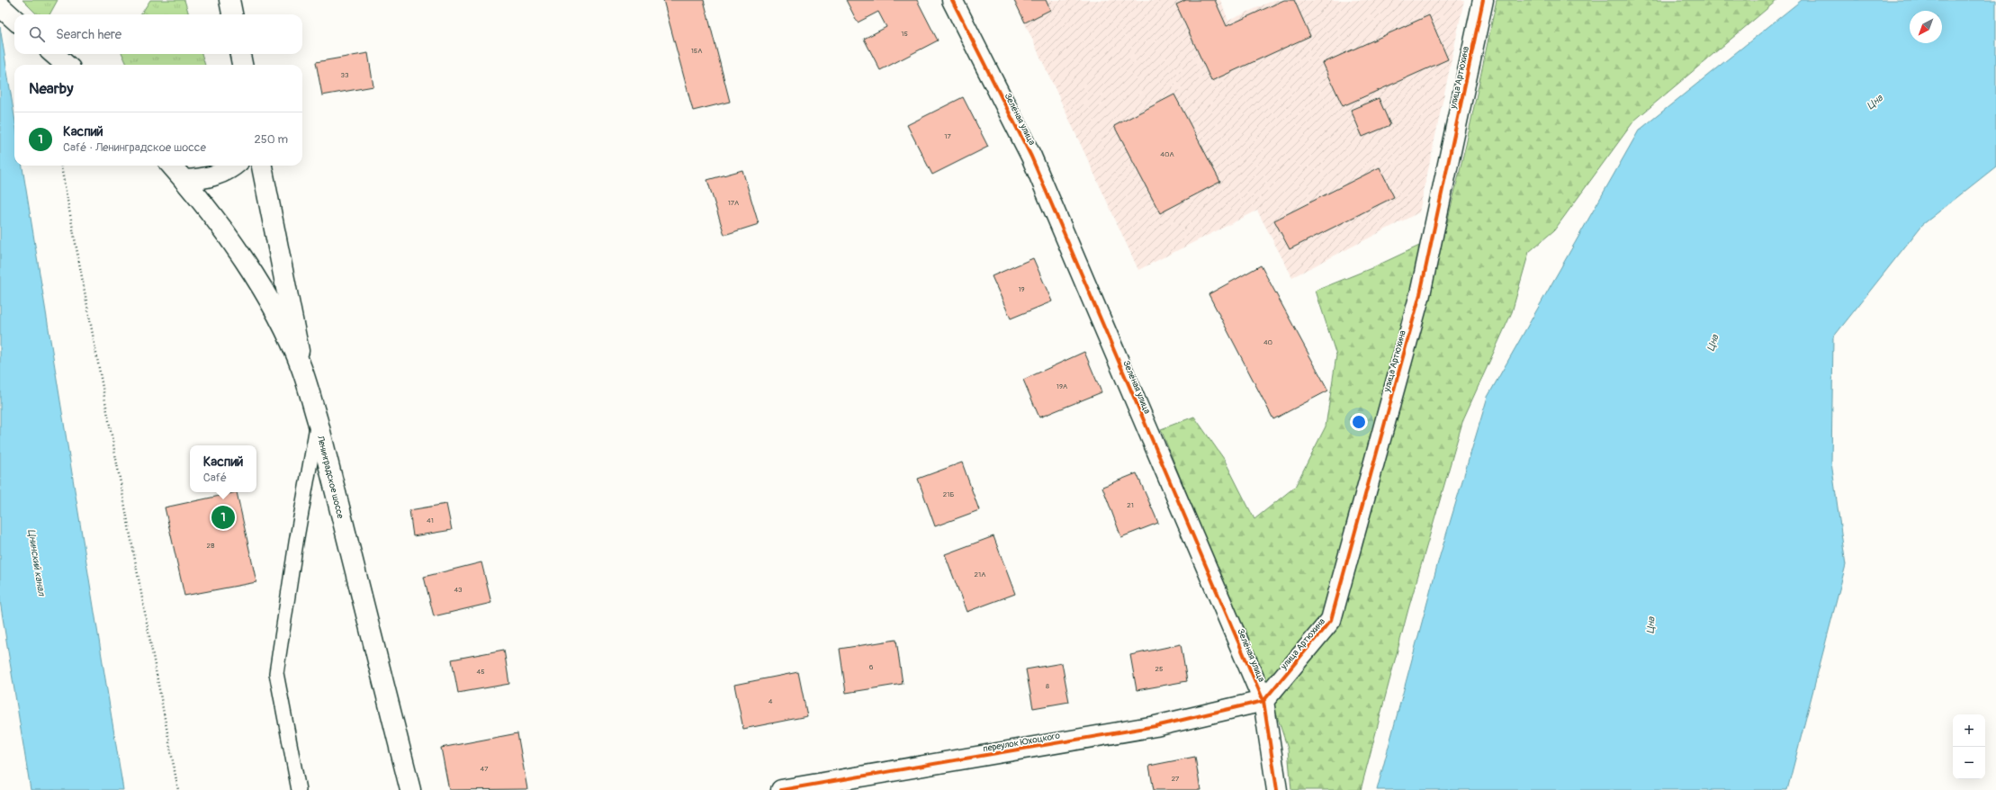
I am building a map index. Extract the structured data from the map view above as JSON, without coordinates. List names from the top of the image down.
{
  "streets": {
    "main road": [
      "улица Артюхина",
      "Зелёная улица",
      "Ленинградское шоссе",
      "переулок Юхоцкого"
    ]
  },
  "crossings": [
    ["улица Артюхина", "Зелёная улица"],
    ["улица Артюхина", "переулок Юхоцкого"],
    ["Зелёная улица", "переулок Юхоцкого"]
  ],
  "water": ["Цна", "Цнинский канал"],
  "house_numbers": [
    "15",
    "15А",
    "33",
    "17",
    "40А",
    "17А",
    "19",
    "40",
    "19А",
    "21Б",
    "21",
    "41",
    "2В",
    "21А",
    "43",
    "6",
    "25",
    "45",
    "8",
    "4",
    "47",
    "27"
  ],
  "north": "bottom left",
  "page": {
    "search": "Search here",
    "heading": "Nearby",
    "list": [
      {
        "mark": "1",
        "name": "Каспий",
        "note": "Café · Ленинградское шоссе",
        "value": "250 m"
      }
    ],
    "popup": ["Каспий", "Café"],
    "pins": "1",
    "map_buttons": ["+", "−"]
  }
}
